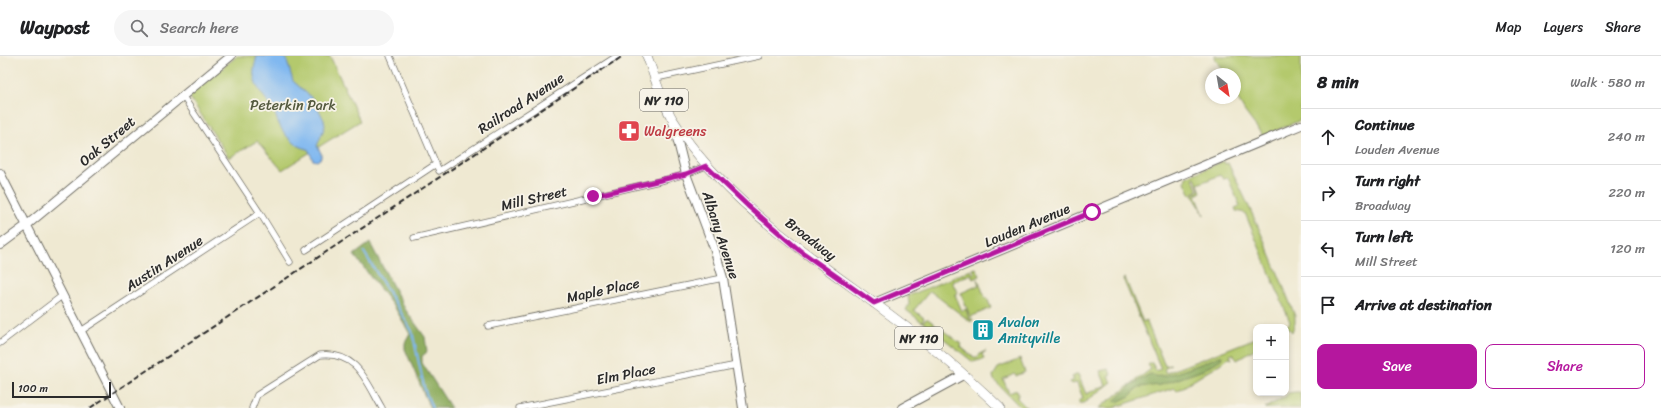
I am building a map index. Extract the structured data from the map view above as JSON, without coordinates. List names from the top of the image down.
{
  "streets": {
    "main road": ["NY 110", "Broadway"],
    "street": [
      "Railroad Avenue",
      "Oak Street",
      "Mill Street",
      "Louden Avenue",
      "Albany Avenue",
      "Austin Avenue",
      "Maple Place",
      "Elm Place"
    ]
  },
  "crossings": [
    ["Mill Street", "Albany Avenue"],
    ["Mill Street", "Broadway"],
    ["Louden Avenue", "Broadway"],
    ["Albany Avenue", "Broadway"],
    ["Albany Avenue", "Maple Place"],
    ["Albany Avenue", "Elm Place"]
  ],
  "parks": ["Peterkin Park"],
  "places": {
    "pharmacy": ["Walgreens"],
    "building": ["Avalon Amityville"]
  },
  "scale_bar": "100 m",
  "north": "bottom right",
  "page": {
    "header": "Waypost",
    "search": "Search here",
    "nav": ["Map", "Layers", "Share"],
    "heading": ["8 min", "Walk · 580 m"],
    "list": [
      ["Continue", "Louden Avenue", "240 m"],
      ["Turn right", "Broadway", "220 m"],
      ["Turn left", "Mill Street", "120 m"],
      "Arrive at destination"
    ],
    "map_buttons": ["+", "−"],
    "buttons": ["Save", "Share"],
    "scale": "100 m"
  }
}
